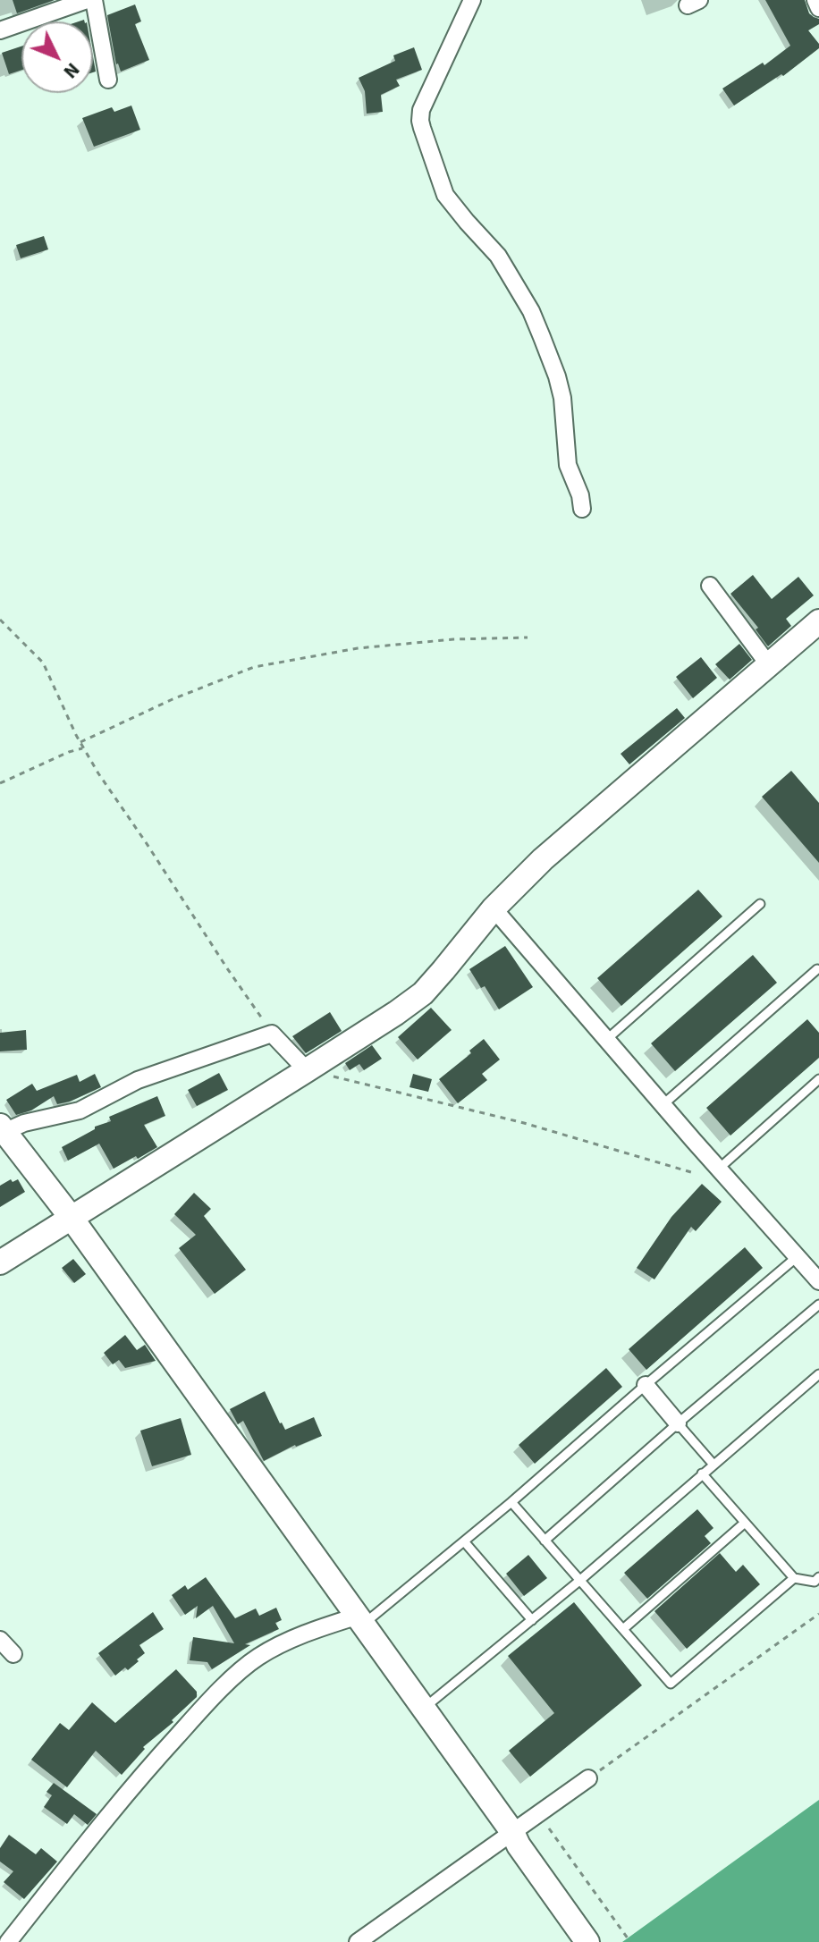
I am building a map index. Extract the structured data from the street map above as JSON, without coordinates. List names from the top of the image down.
{
  "north": "bottom right"
}
